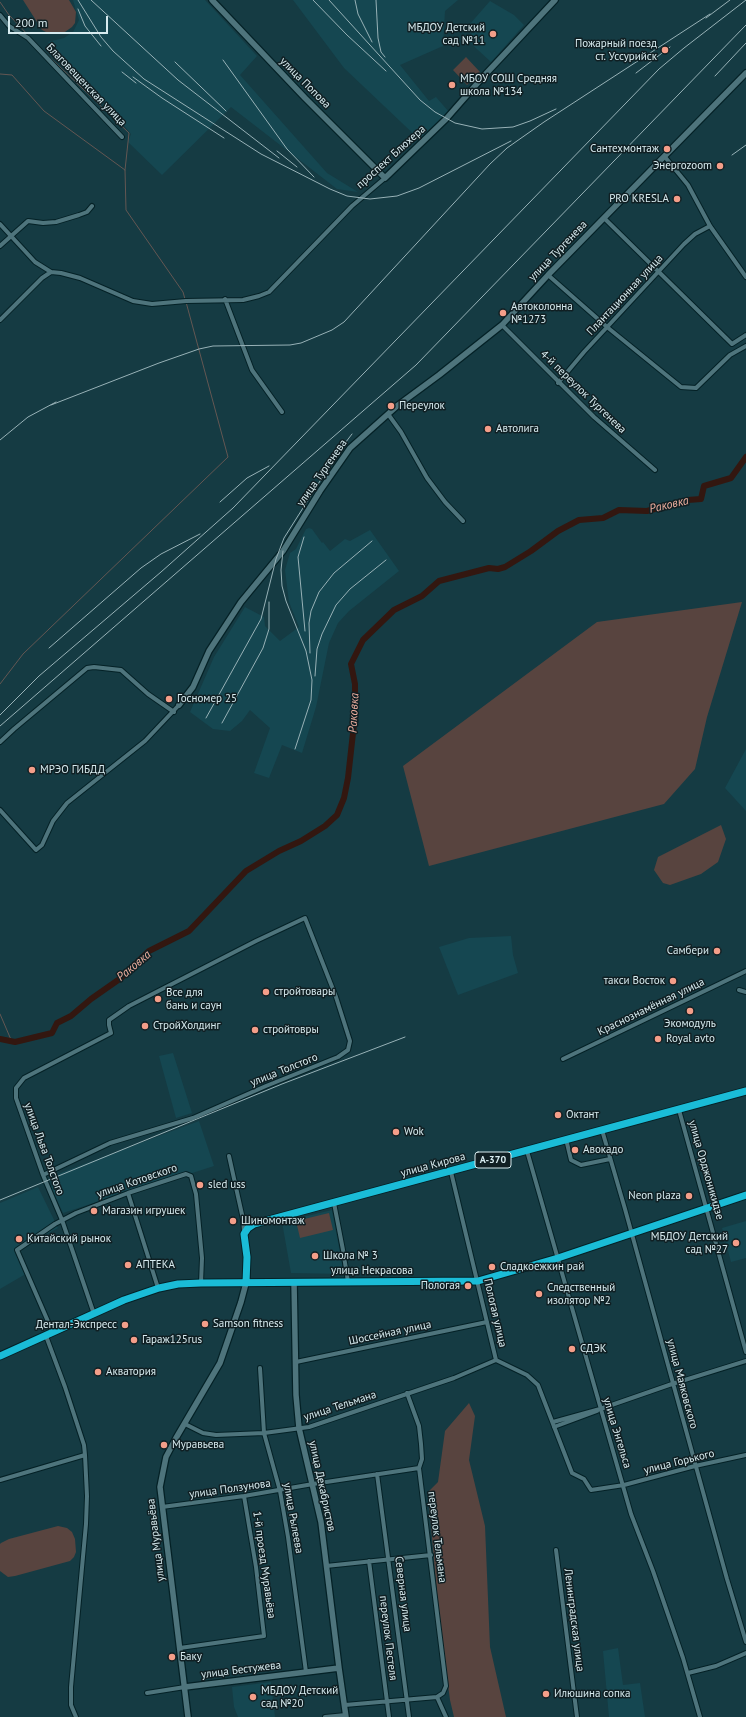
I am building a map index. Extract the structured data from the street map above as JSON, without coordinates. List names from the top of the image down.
{
  "streets": {
    "highway": ["А-370", "улица Кирова", "улица Некрасова"],
    "street": [
      "улица Попова",
      "Благовещенская улица",
      "проспект Блюхера",
      "улица Тургенева",
      "Плантационная улица",
      "4-й переулок Тургенева",
      "Краснознамённая улица",
      "улица Толстого",
      "улица Льва Толстого",
      "улица Орджоникидзе",
      "улица Котовского",
      "Пологая улица",
      "Шоссейная улица",
      "улица Маяковского",
      "улица Тельмана",
      "улица Энгельса",
      "улица Горького",
      "улица Декабристов",
      "улица Ползунова",
      "улица Рылеева",
      "переулок Тельмана",
      "улица Муравьёва",
      "1-й проезд Муравьёва",
      "Северная улица",
      "Ленинградская улица",
      "переулок Пестеля",
      "улица Бестужева"
    ]
  },
  "crossings": [
    ["улица Попова", "проспект Блюхера"],
    ["улица Тургенева", "4-й переулок Тургенева"],
    ["Плантационная улица", "4-й переулок Тургенева"],
    ["улица Толстого", "улица Льва Толстого"],
    ["улица Льва Толстого", "улица Котовского"],
    ["улица Льва Толстого", "улица Некрасова"],
    ["улица Кирова", "улица Орджоникидзе"],
    ["улица Кирова", "Пологая улица"],
    ["улица Кирова", "улица Маяковского"],
    ["улица Кирова", "улица Энгельса"],
    ["улица Орджоникидзе", "улица Некрасова"],
    ["улица Котовского", "улица Некрасова"],
    ["улица Некрасова", "Пологая улица"],
    ["улица Некрасова", "улица Маяковского"],
    ["улица Некрасова", "улица Энгельса"],
    ["улица Некрасова", "улица Декабристов"],
    ["улица Некрасова", "улица Муравьёва"],
    ["Пологая улица", "Шоссейная улица"],
    ["Пологая улица", "улица Тельмана"],
    ["Пологая улица", "улица Горького"],
    ["Шоссейная улица", "улица Декабристов"],
    ["улица Маяковского", "улица Горького"],
    ["улица Тельмана", "улица Декабристов"],
    ["улица Тельмана", "улица Рылеева"],
    ["улица Тельмана", "переулок Тельмана"],
    ["улица Тельмана", "улица Муравьёва"],
    ["улица Энгельса", "улица Горького"],
    ["улица Декабристов", "улица Ползунова"],
    ["улица Декабристов", "улица Бестужева"],
    ["улица Ползунова", "улица Рылеева"],
    ["улица Ползунова", "переулок Тельмана"],
    ["улица Ползунова", "улица Муравьёва"],
    ["улица Ползунова", "1-й проезд Муравьёва"],
    ["улица Ползунова", "Северная улица"],
    ["улица Рылеева", "улица Бестужева"],
    ["улица Муравьёва", "1-й проезд Муравьёва"],
    ["улица Муравьёва", "улица Бестужева"]
  ],
  "water": ["Раковка"],
  "places": [
    "МБДОУ Детский сад №11",
    "Пожарный поезд ст. Уссурийск",
    "МБОУ СОШ Средняя школа №134",
    "Сантехмонтаж",
    "Энергоzoom",
    "PRO KRESLA",
    "Автоколонна №1273",
    "Переулок",
    "Автолига",
    "Госномер 25",
    "МРЭО ГИБДД",
    "Самбери",
    "такси Восток",
    "стройтовары",
    "Все для бань и саун",
    "Экомодуль",
    "СтройХолдинг",
    "стройтовры",
    "Royal avto",
    "Октант",
    "Wok",
    "Авокадо",
    "sled uss",
    "Neon plaza",
    "Магазин игрушек",
    "Шиномонтаж",
    "Китайский рынок",
    "МБДОУ Детский сад №27",
    "Школа № 3",
    "АПТЕКА",
    "Сладкоежкин рай",
    "Пологая",
    "Следственный изолятор №2",
    "Samson fitness",
    "Дентал-Экспресс",
    "Гараж125rus",
    "СДЭК",
    "Акватория",
    "Муравьева",
    "Баку",
    "Илюшина сопка",
    "МБДОУ Детский сад №20"
  ],
  "scale_bar": "200 m"
}
